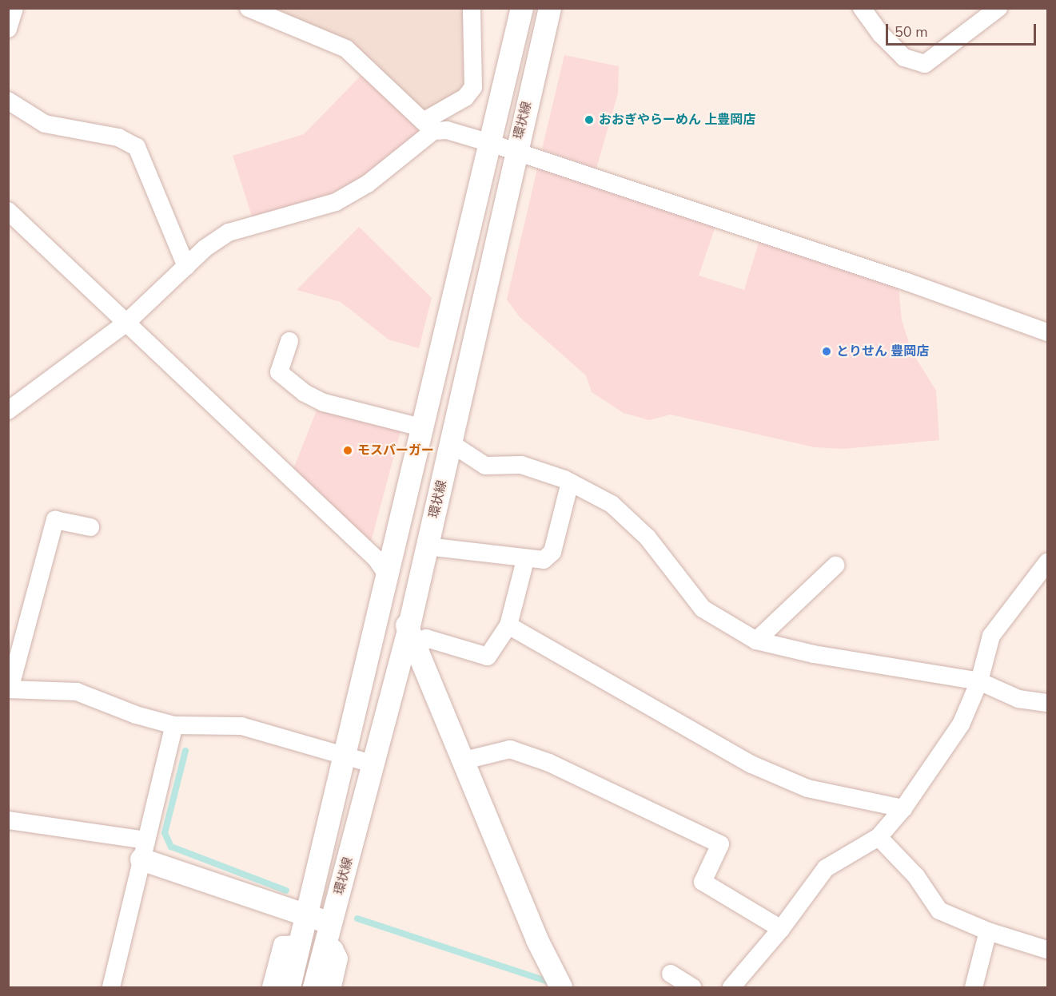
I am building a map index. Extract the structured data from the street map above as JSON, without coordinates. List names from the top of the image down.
{
  "streets": {
    "street": ["環状線"]
  },
  "places": ["おおぎやらーめん 上豊岡店", "とりせん 豊岡店", "モスバーガー"],
  "scale_bar": "50 m"
}
